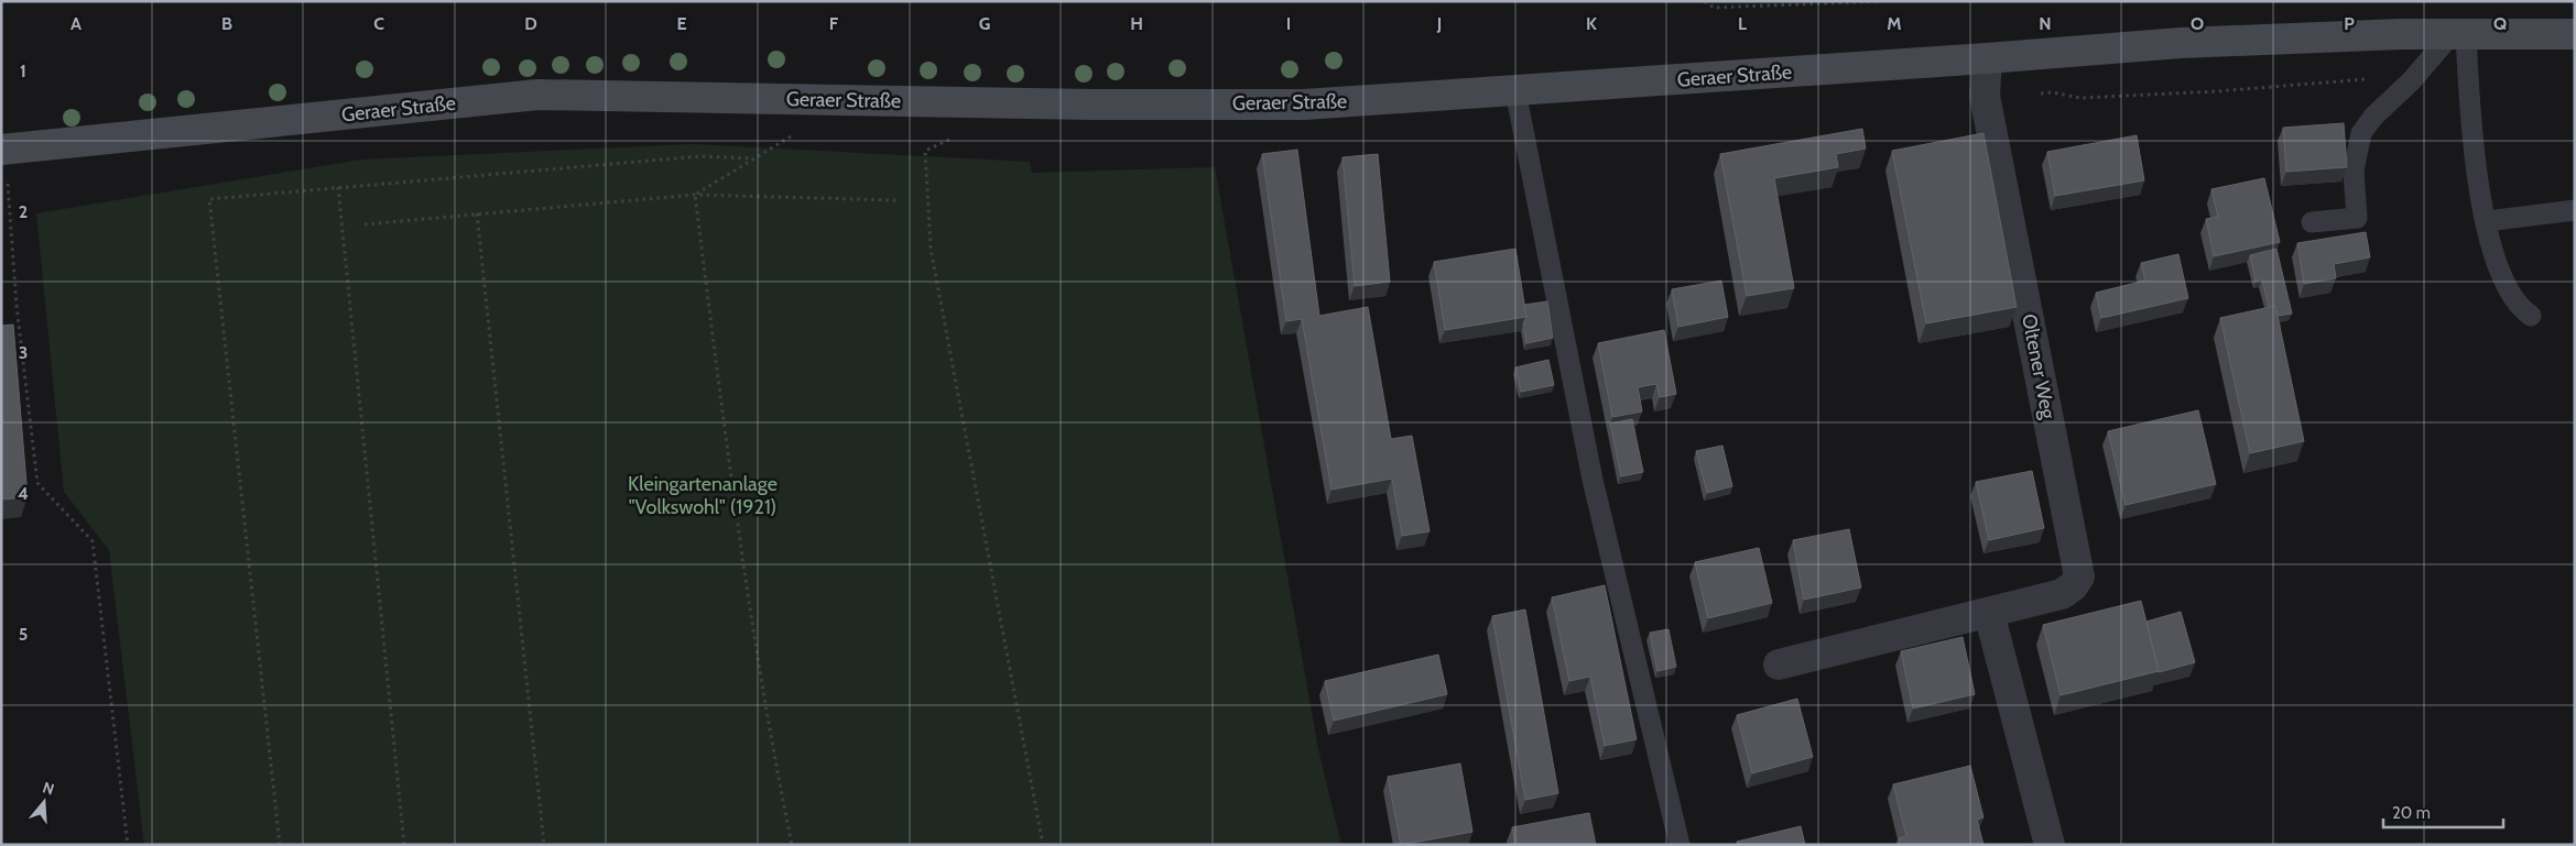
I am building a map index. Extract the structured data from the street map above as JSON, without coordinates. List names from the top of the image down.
{
  "streets": {
    "main road": ["Geraer Straße"],
    "street": ["Oltener Weg"]
  },
  "crossings": [
    ["Geraer Straße", "Oltener Weg"]
  ],
  "parks": ["Kleingartenanlage \"Volkswohl\" (1921)"],
  "scale_bar": "20 m",
  "north": "top",
  "grid": {
    "columns": [
      "A",
      "B",
      "C",
      "D",
      "E",
      "F",
      "G",
      "H",
      "I",
      "J",
      "K",
      "L",
      "M",
      "N",
      "O",
      "P",
      "Q"
    ],
    "rows": [
      "1",
      "2",
      "3",
      "4",
      "5"
    ]
  }
}
